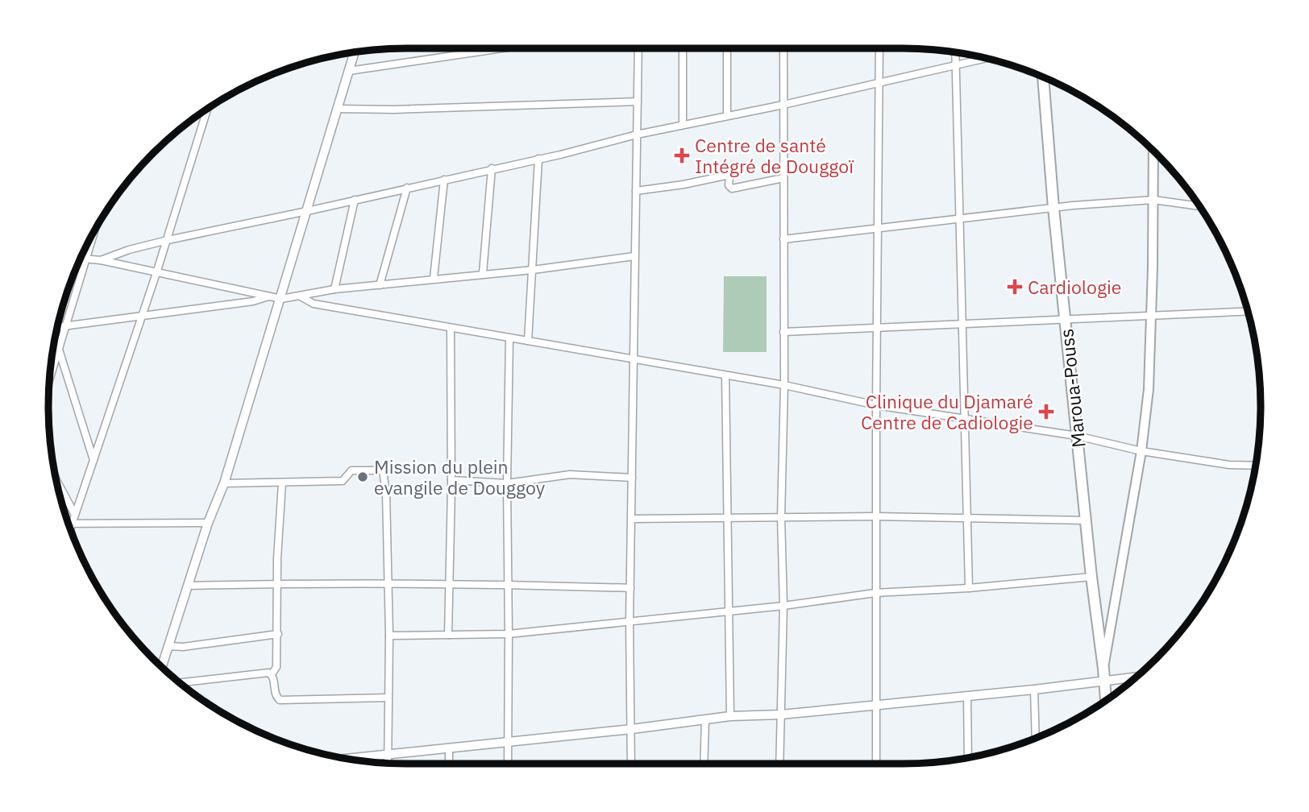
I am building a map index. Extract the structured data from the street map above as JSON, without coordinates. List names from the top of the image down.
{
  "streets": {
    "main road": ["Maroua-Pouss"]
  },
  "places": {
    "health": ["Centre de santé Intégré de Douggoï", "Cardiologie", "Clinique du Djamaré Centre de Cadiologie"],
    "other": ["Mission du plein evangile de Douggoy"]
  }
}
